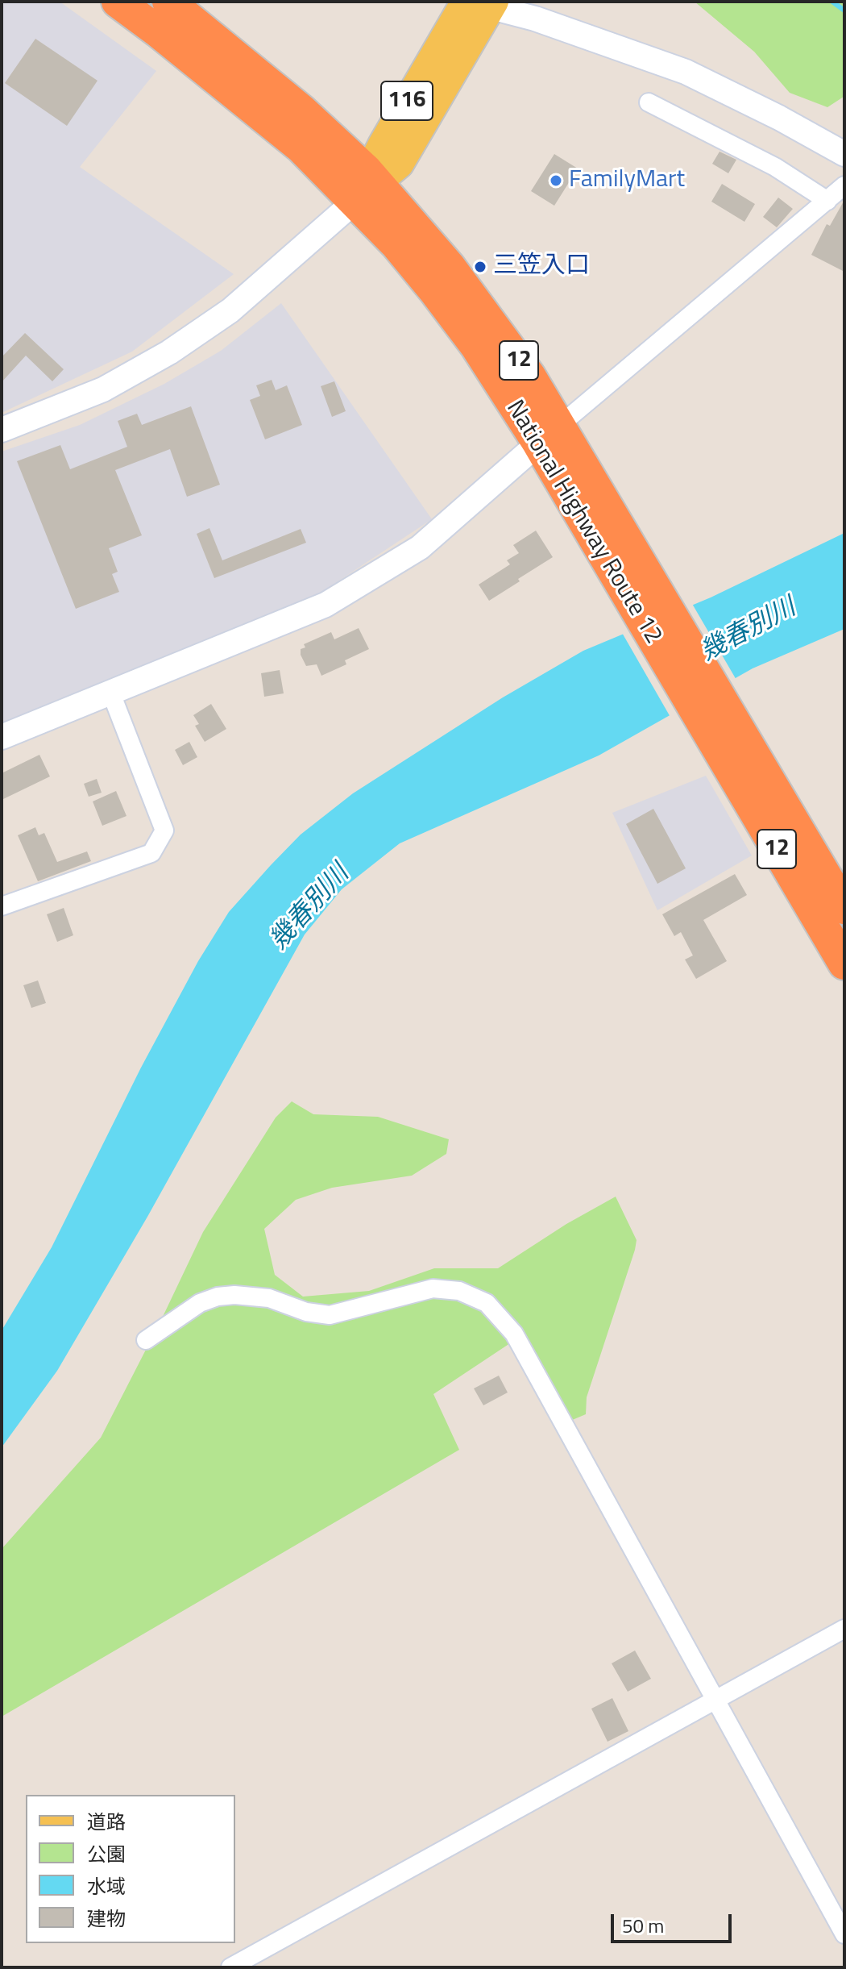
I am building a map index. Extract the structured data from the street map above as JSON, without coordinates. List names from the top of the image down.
{
  "streets": {
    "highway": ["12", "National Highway Route 12"],
    "main road": ["116"]
  },
  "crossings": [
    ["116", "National Highway Route 12"]
  ],
  "water": ["幾春別川"],
  "places": ["FamilyMart", "三笠入口"],
  "legend": [
    "道路",
    "公園",
    "水域",
    "建物"
  ],
  "scale_bar": "50 m"
}
